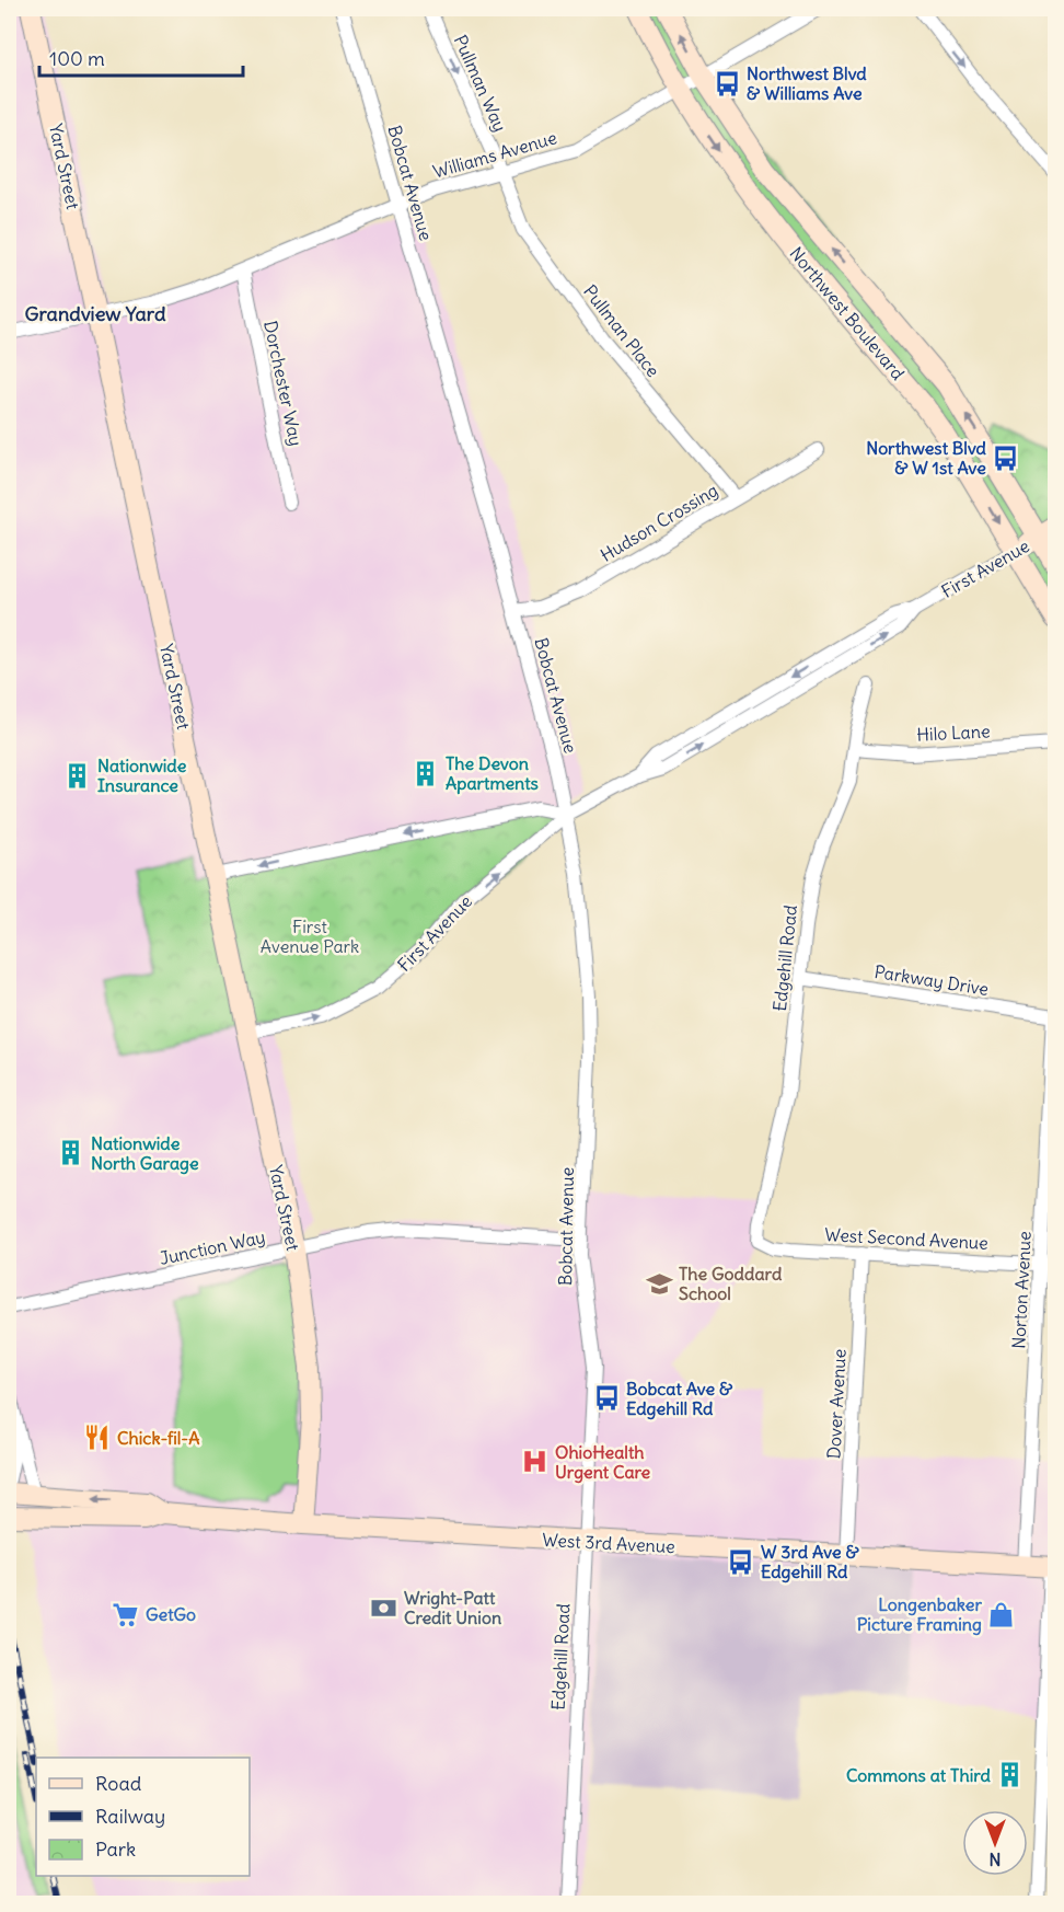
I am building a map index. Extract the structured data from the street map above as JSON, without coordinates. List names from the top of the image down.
{
  "streets": {
    "street": [
      "Pullman Way",
      "Williams Avenue",
      "Yard Street",
      "Bobcat Avenue",
      "Northwest Boulevard",
      "Pullman Place",
      "Dorchester Way",
      "Hudson Crossing",
      "First Avenue",
      "Hilo Lane",
      "Edgehill Road",
      "Parkway Drive",
      "West Second Avenue",
      "Junction Way",
      "Norton Avenue",
      "Dover Avenue",
      "West 3rd Avenue"
    ]
  },
  "crossings": [
    ["Pullman Way", "Williams Avenue"],
    ["Pullman Way", "Pullman Place"],
    ["Williams Avenue", "Yard Street"],
    ["Williams Avenue", "Bobcat Avenue"],
    ["Williams Avenue", "Northwest Boulevard"],
    ["Williams Avenue", "Pullman Place"],
    ["Williams Avenue", "Dorchester Way"],
    ["Yard Street", "First Avenue"],
    ["Yard Street", "Junction Way"],
    ["Yard Street", "West 3rd Avenue"],
    ["Bobcat Avenue", "Hudson Crossing"],
    ["Bobcat Avenue", "First Avenue"],
    ["Bobcat Avenue", "Edgehill Road"],
    ["Bobcat Avenue", "Junction Way"],
    ["Northwest Boulevard", "First Avenue"],
    ["Pullman Place", "Hudson Crossing"],
    ["Hilo Lane", "Edgehill Road"],
    ["Edgehill Road", "Parkway Drive"],
    ["Edgehill Road", "West Second Avenue"],
    ["Edgehill Road", "West 3rd Avenue"],
    ["Parkway Drive", "Norton Avenue"],
    ["West Second Avenue", "Norton Avenue"],
    ["West Second Avenue", "Dover Avenue"],
    ["Norton Avenue", "West 3rd Avenue"],
    ["Dover Avenue", "West 3rd Avenue"]
  ],
  "one_way": ["Pullman Way"],
  "districts": ["Grandview Yard"],
  "parks": ["First Avenue Park"],
  "places": {
    "bus stop": [
      "Northwest Blvd & Williams Ave",
      "Northwest Blvd & W 1st Ave",
      "Bobcat Ave & Edgehill Rd",
      "W 3rd Ave & Edgehill Rd"
    ],
    "building": [
      "The Devon Apartments",
      "Nationwide Insurance",
      "Nationwide North Garage",
      "Commons at Third"
    ],
    "school or university": ["The Goddard School"],
    "restaurant": ["Chick-fil-A"],
    "hospital": ["OhioHealth Urgent Care"],
    "bank": ["Wright-Patt Credit Union"],
    "supermarket": ["GetGo"],
    "shop": ["Longenbaker Picture Framing"]
  },
  "legend": ["Road", "Railway", "Park"],
  "scale_bar": "100 m",
  "north": "bottom"
}
